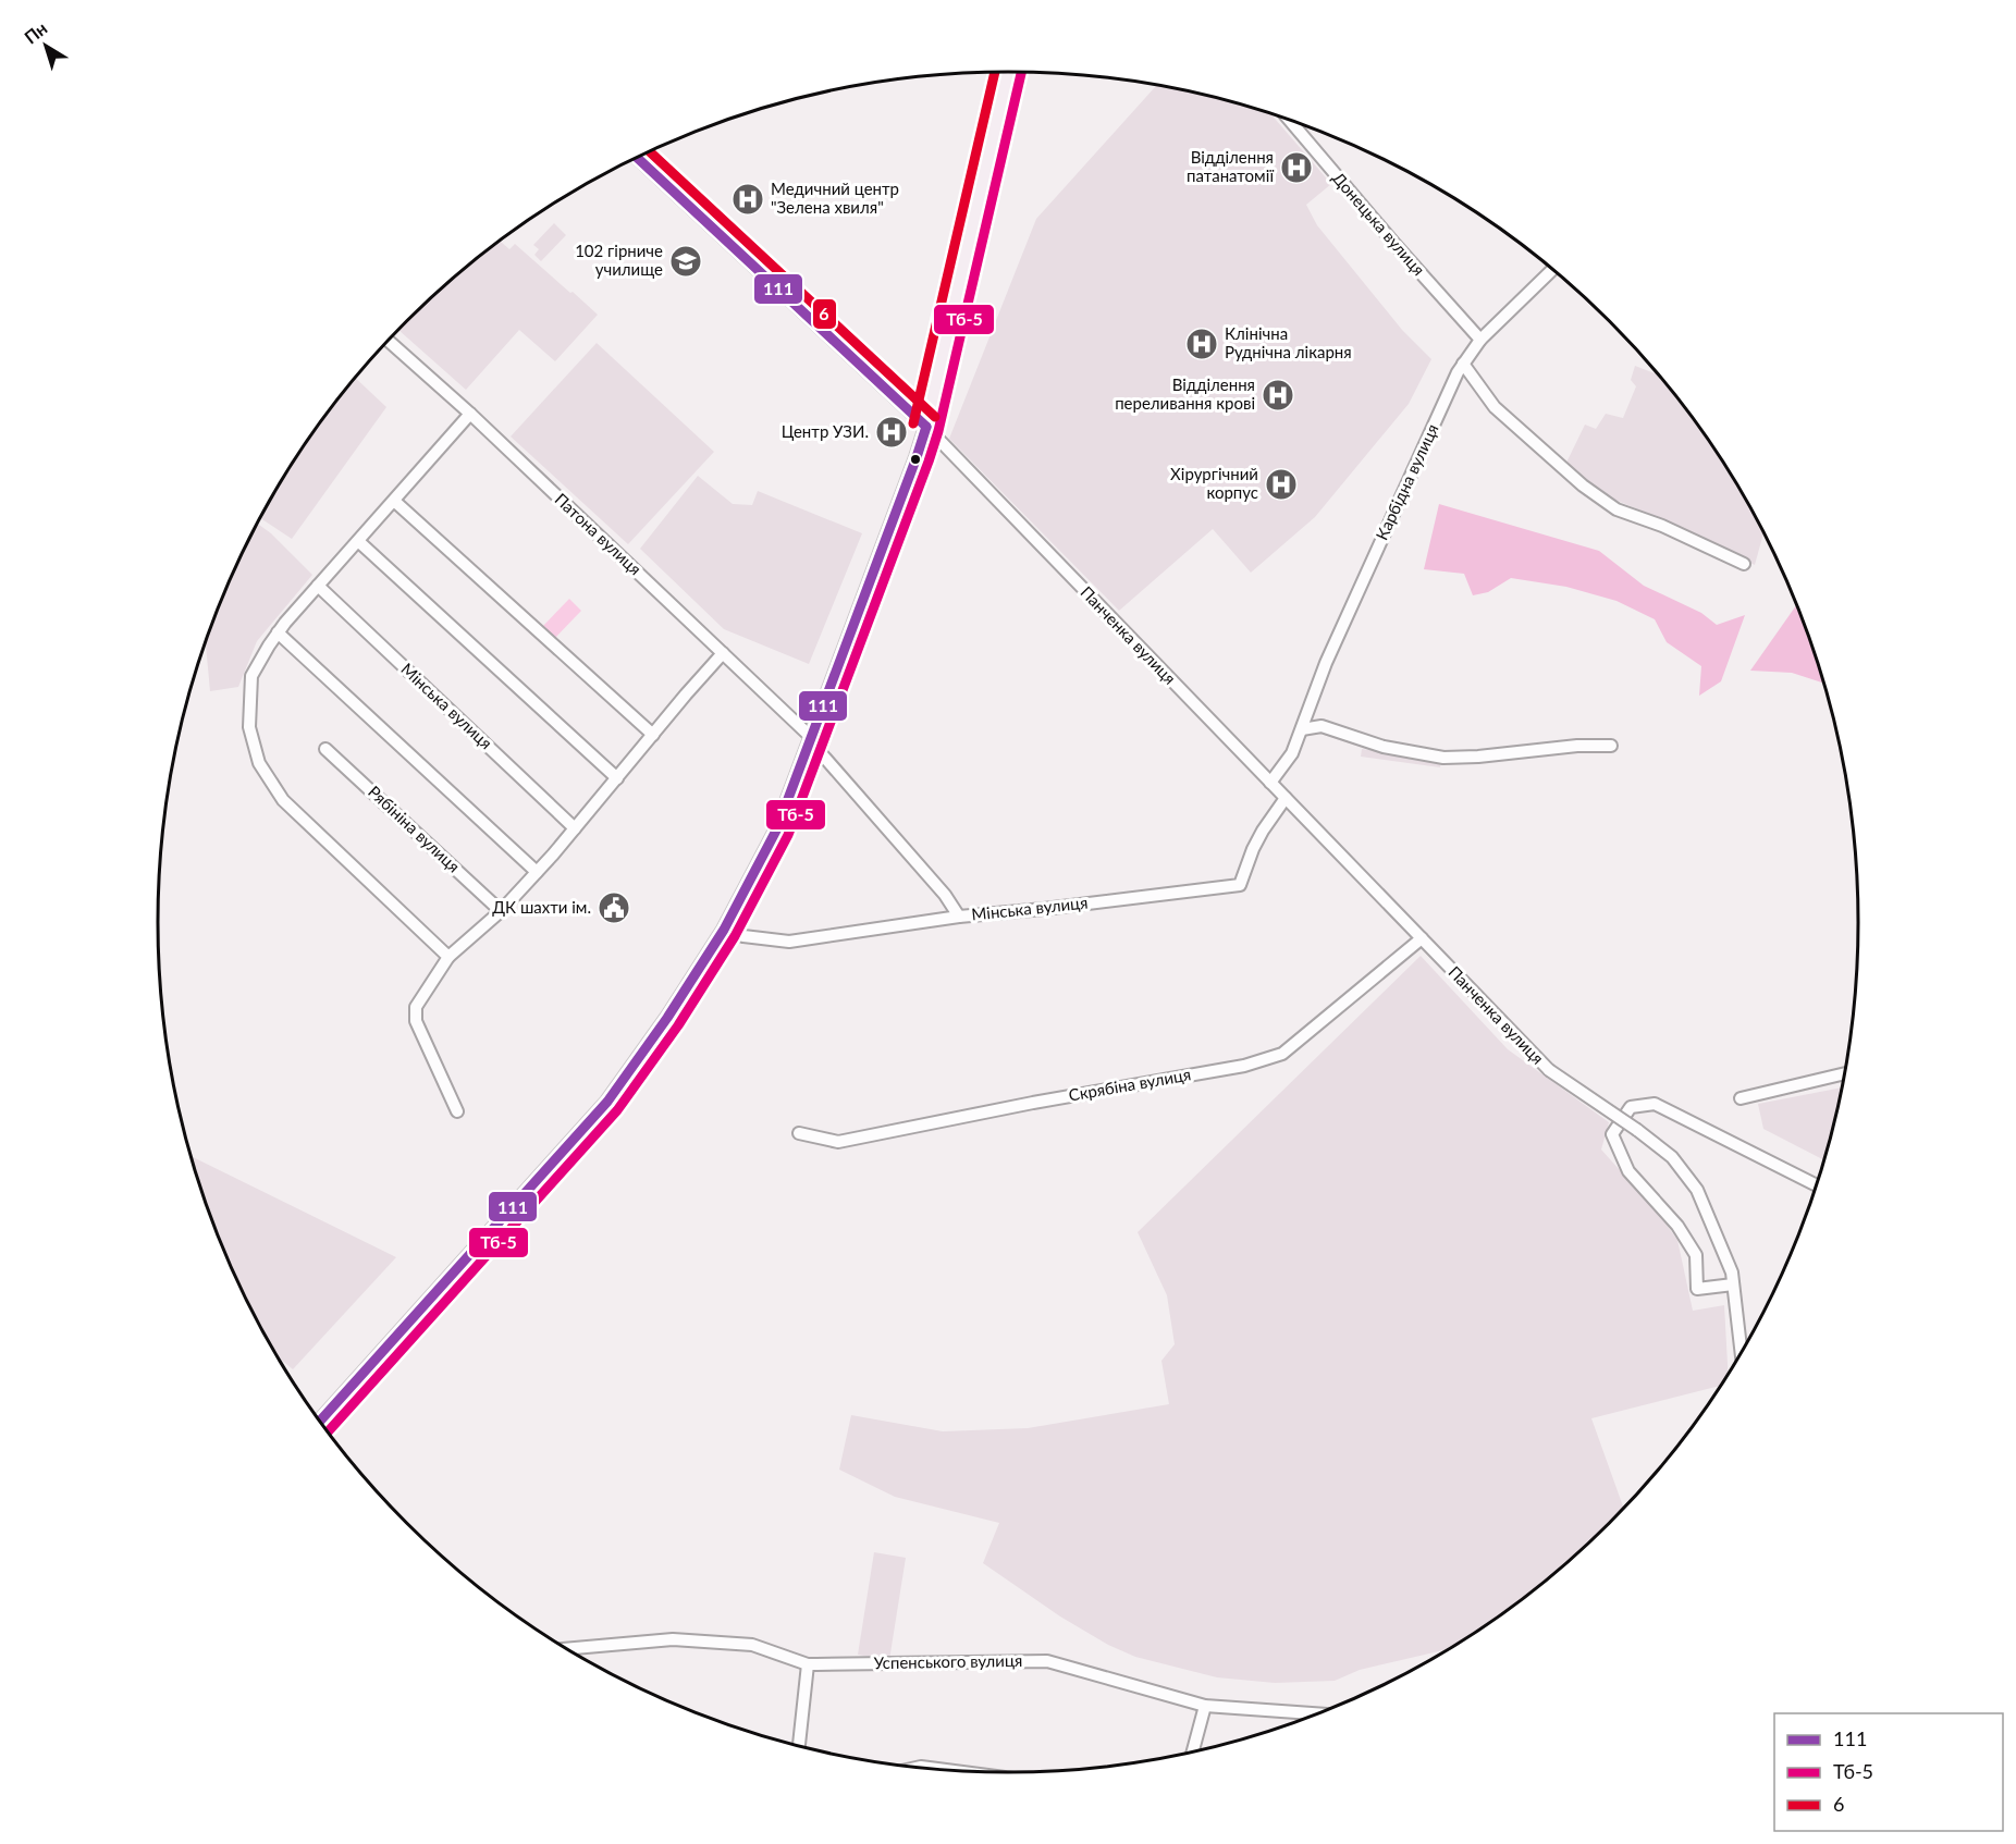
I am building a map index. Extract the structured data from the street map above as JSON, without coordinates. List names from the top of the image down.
{
  "streets": {
    "street": [
      "Донецька вулиця",
      "Карбідна вулиця",
      "Патона вулиця",
      "Панченка вулиця",
      "Мінська вулиця",
      "Рябініна вулиця",
      "Скрябіна вулиця",
      "Успенського вулиця"
    ]
  },
  "crossings": [
    ["Донецька вулиця", "Карбідна вулиця"],
    ["Карбідна вулиця", "Панченка вулиця"],
    ["Панченка вулиця", "Мінська вулиця"],
    ["Панченка вулиця", "Скрябіна вулиця"]
  ],
  "places": {
    "hospital": [
      "Відділення патанатомії",
      "Медичний центр \"Зелена хвиля\"",
      "Клінічна Руднічна лікарня",
      "Відділення переливання крові",
      "Центр УЗИ.",
      "Хірургічний корпус"
    ],
    "school or university": ["102 гірниче училище"],
    "public building": ["ДК шахти ім."]
  },
  "lines": ["transit line 6", "transit line Тб-5", "transit line 111"],
  "legend": ["111", "Тб-5", "6"],
  "north": "top left"
}
